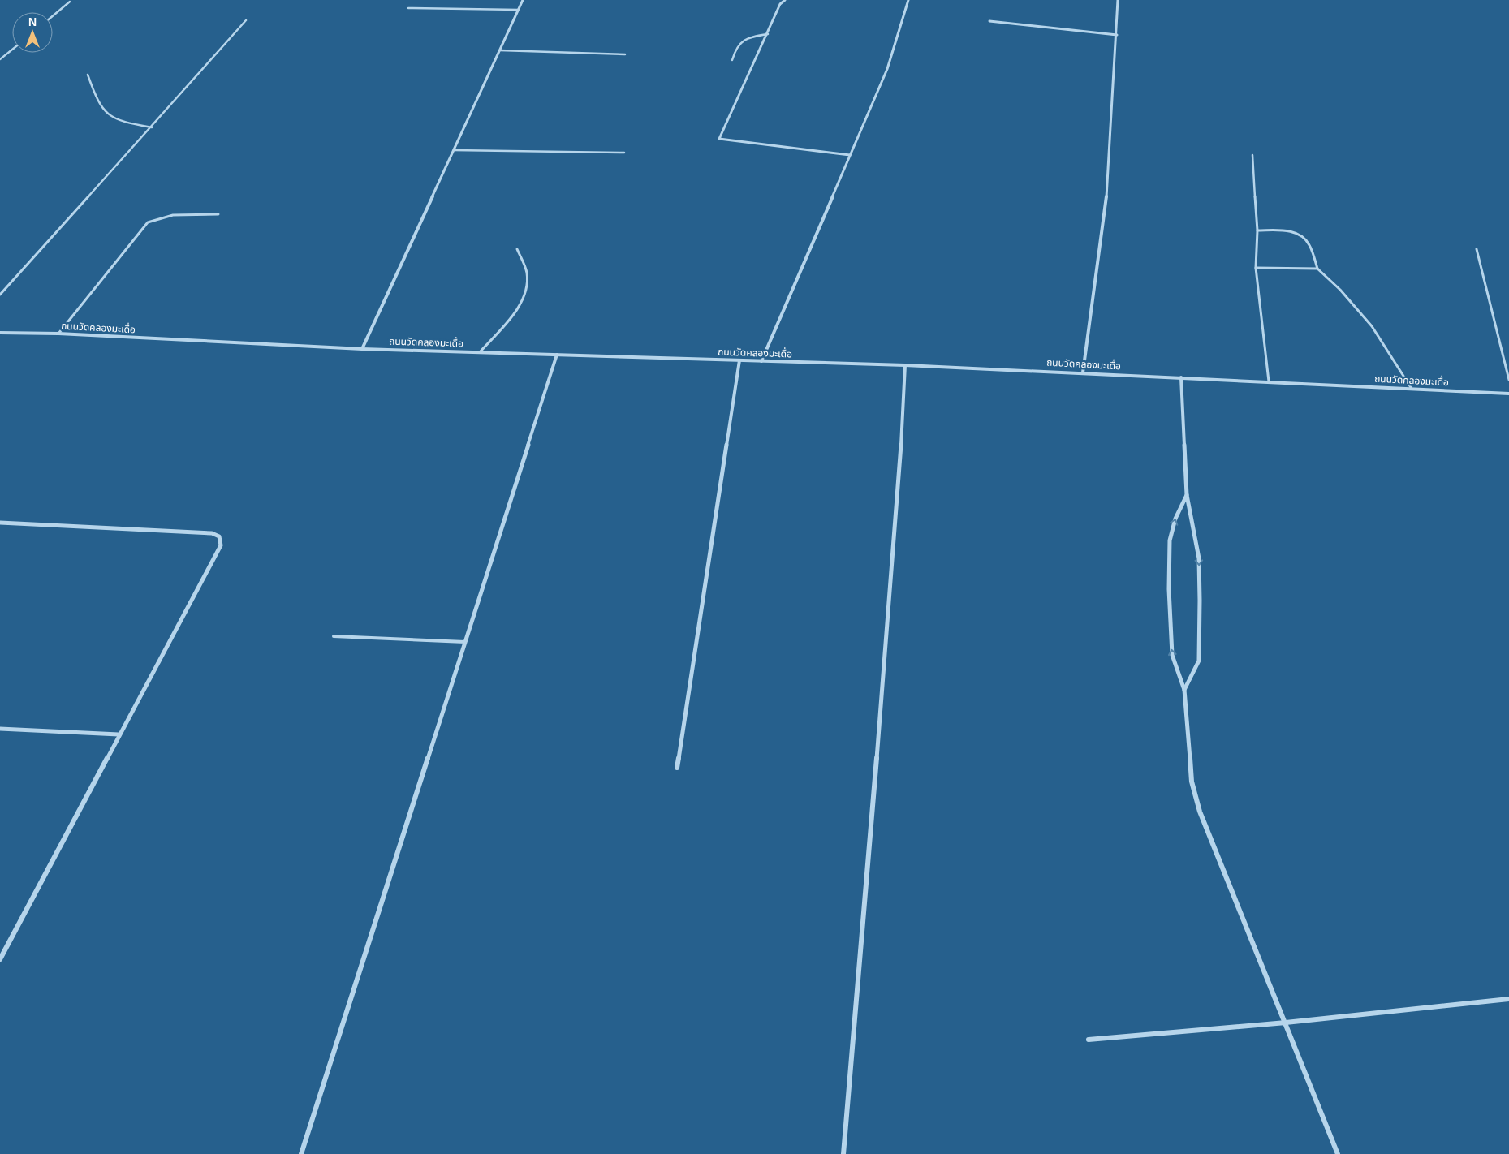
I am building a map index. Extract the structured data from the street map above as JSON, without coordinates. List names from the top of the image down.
{
  "streets": {
    "street": ["ถนนวัดคลองมะเดื่อ"]
  },
  "north": "top"
}
